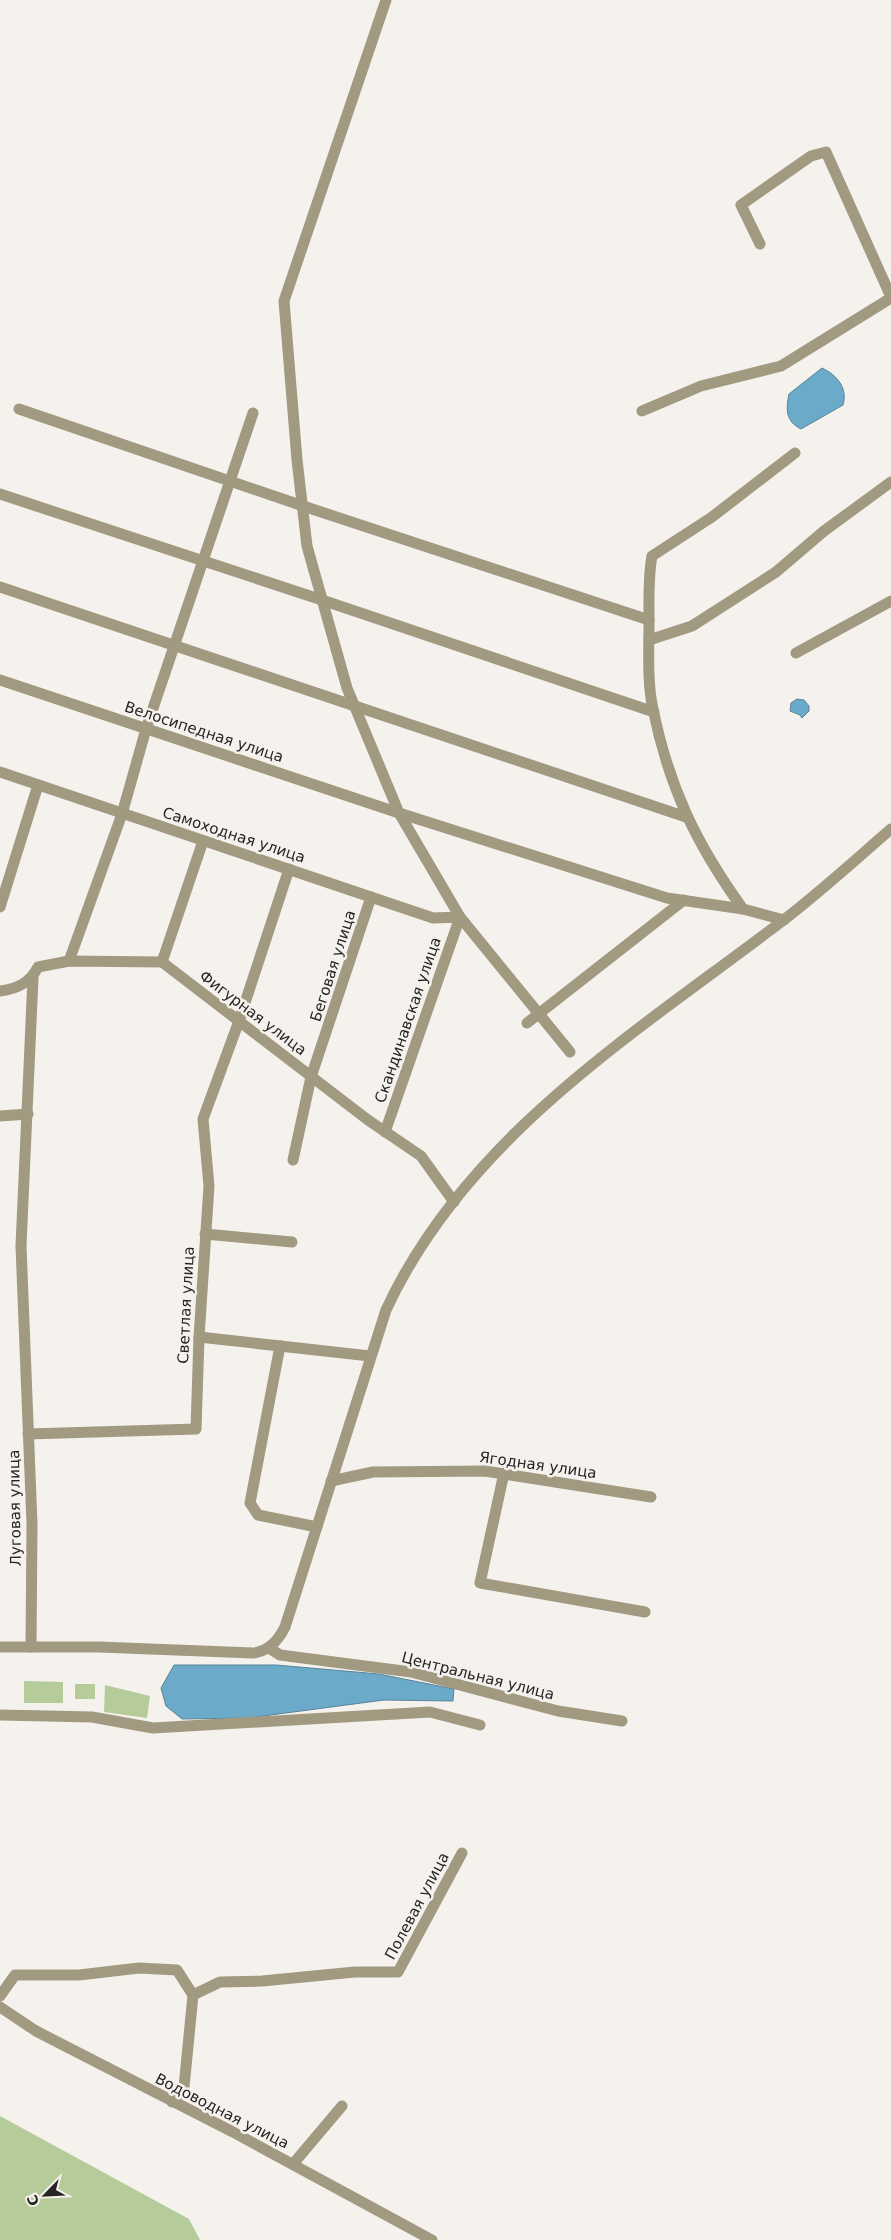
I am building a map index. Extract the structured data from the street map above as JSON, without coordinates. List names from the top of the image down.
{
  "streets": {
    "street": [
      "Велосипедная улица",
      "Самоходная улица",
      "Беговая улица",
      "Фигурная улица",
      "Скандинавская улица",
      "Светлая улица",
      "Ягодная улица",
      "Луговая улица",
      "Центральная улица",
      "Полевая улица",
      "Водоводная улица"
    ]
  },
  "crossings": [
    ["Самоходная улица", "Беговая улица"],
    ["Самоходная улица", "Скандинавская улица"],
    ["Самоходная улица", "Светлая улица"],
    ["Беговая улица", "Фигурная улица"],
    ["Фигурная улица", "Скандинавская улица"],
    ["Фигурная улица", "Светлая улица"],
    ["Светлая улица", "Луговая улица"]
  ],
  "north": "bottom left"
}
